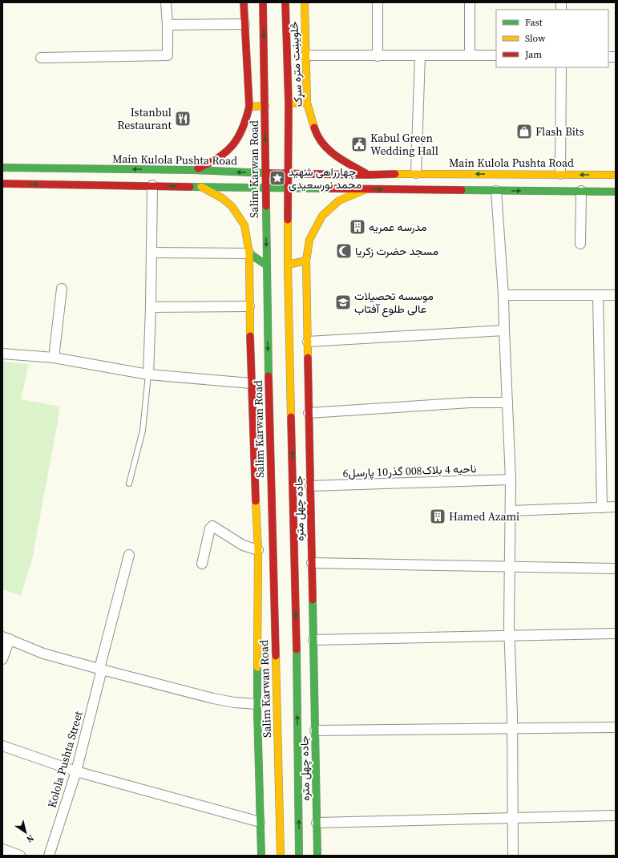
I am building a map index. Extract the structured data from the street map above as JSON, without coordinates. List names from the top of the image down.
{
  "streets": {
    "main road": [
      "څلویښت متره سړک",
      "Main Kulola Pushta Road",
      "Salim Karwan Road",
      "جاده چهل متره"
    ],
    "street": ["ناحیه 4 بلاک008 گذر10 پارسل6", "Kolola Pushta Street"]
  },
  "crossings": [
    ["څلویښت متره سړک", "Main Kulola Pushta Road"],
    ["Main Kulola Pushta Road", "Salim Karwan Road"],
    ["ناحیه 4 بلاک008 گذر10 پارسل6", "جاده چهل متره"]
  ],
  "places": {
    "restaurant": ["Istanbul Restaurant"],
    "shop": ["Flash Bits"],
    "public building": ["Kabul Green Wedding Hall"],
    "place": ["چهارراهی شهید محمد نورسعیدی"],
    "building": ["مدرسه عمریه", "Hamed Azami"],
    "mosque": ["مسجد حضرت زکریا"],
    "school or university": ["موسسه تحصیلات عالی طلوع آفتاب"]
  },
  "legend": ["Fast", "Slow", "Jam"],
  "north": "bottom right"
}
